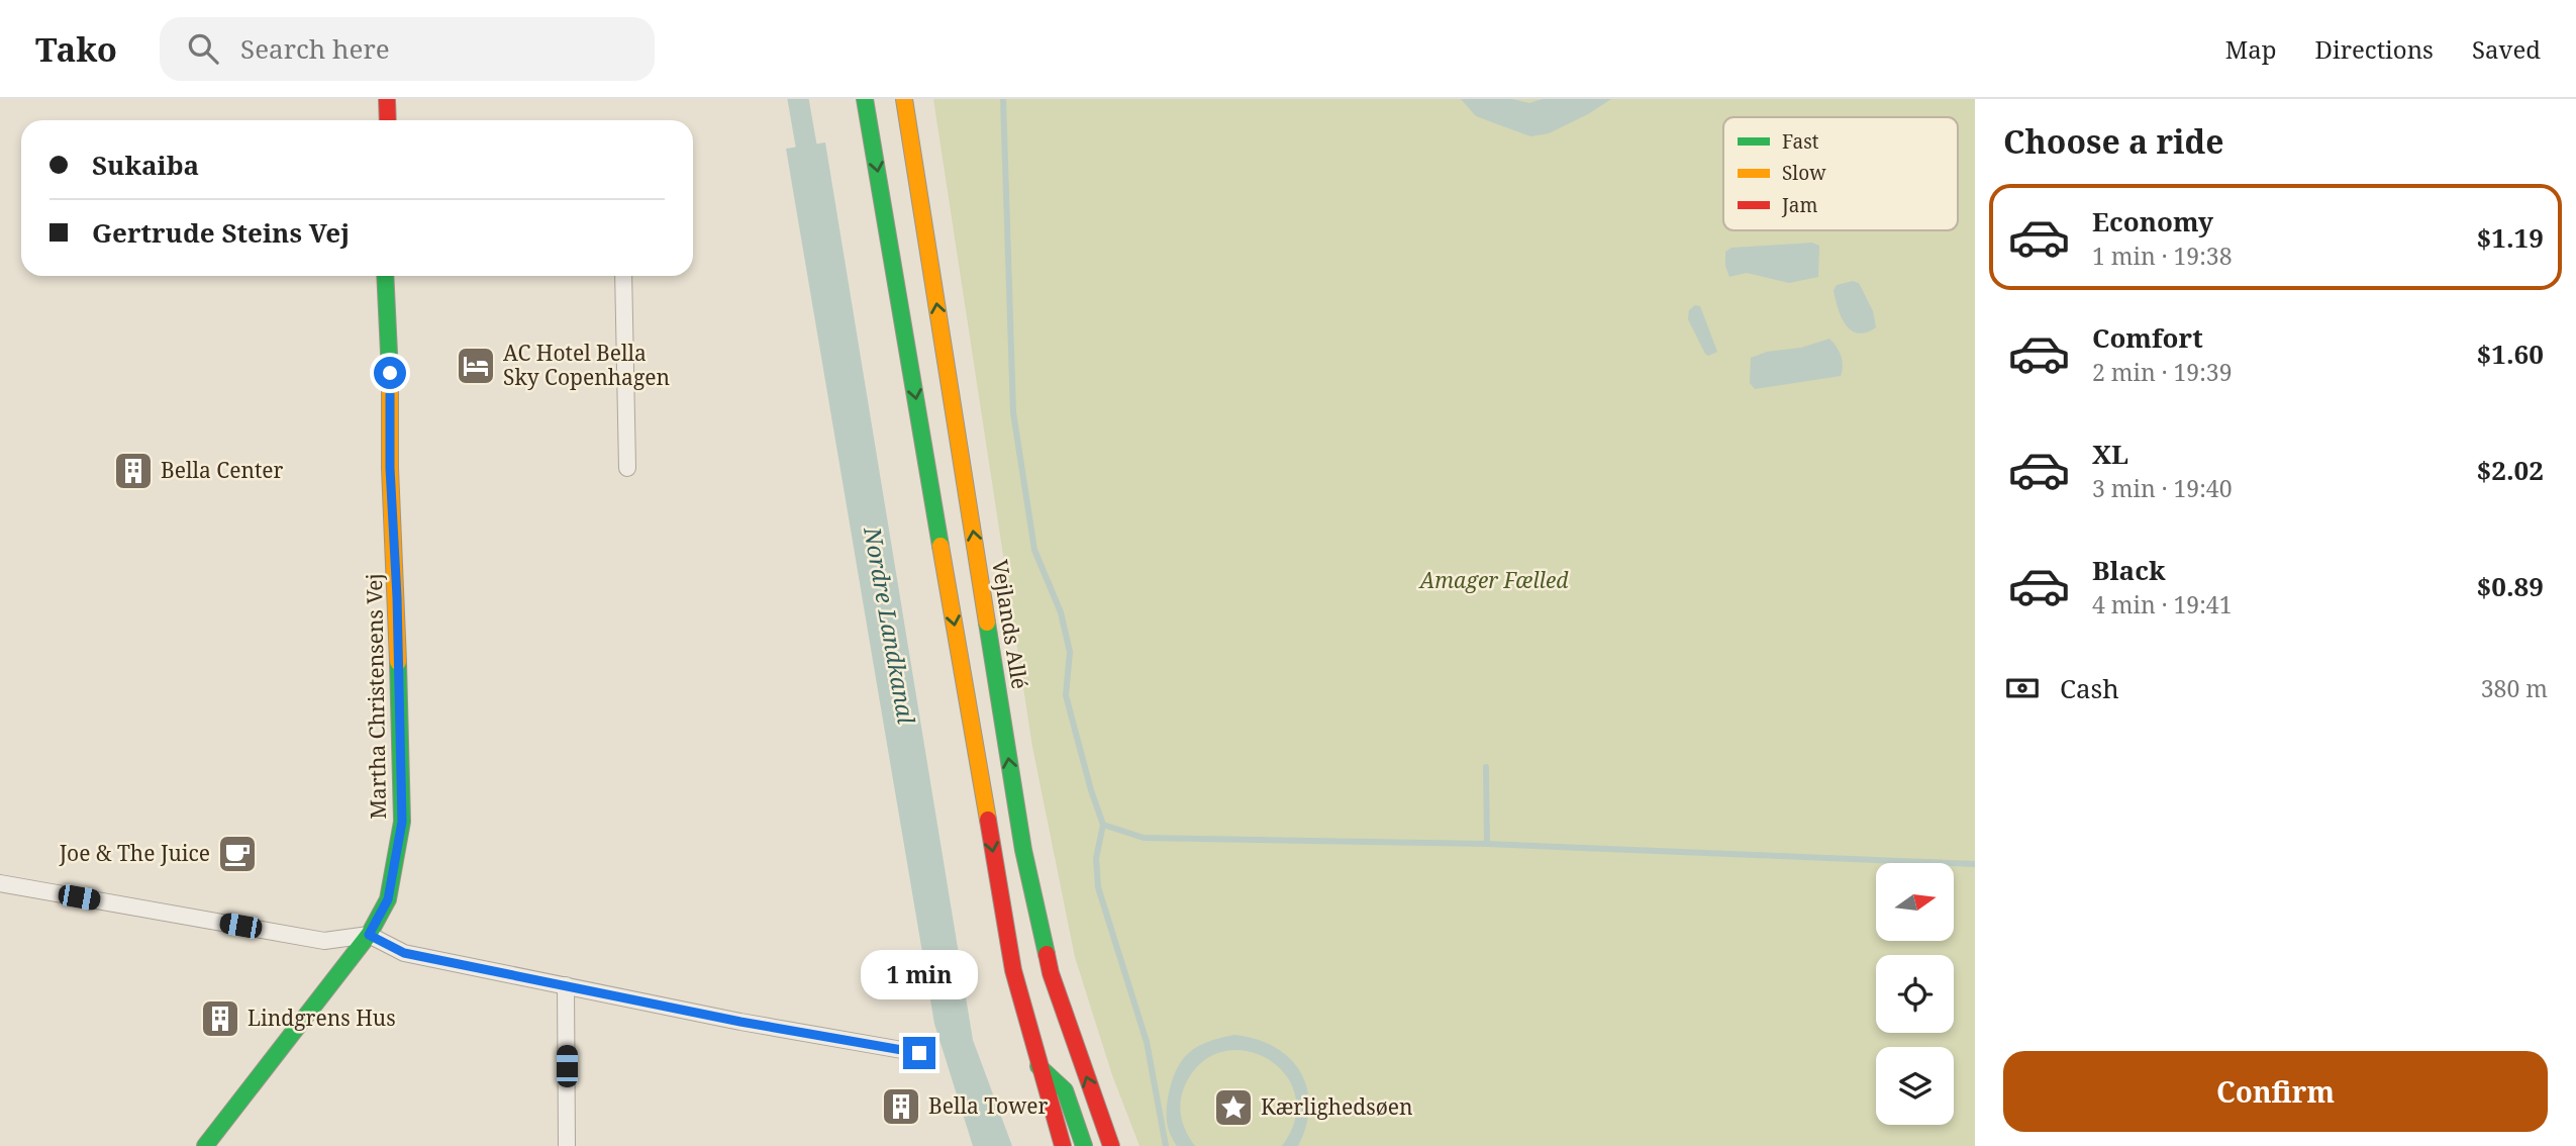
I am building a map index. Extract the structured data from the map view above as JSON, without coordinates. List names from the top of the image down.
{
  "streets": {
    "street": ["Vejlands Allé", "Martha Christensens Vej"]
  },
  "water": ["Nordre Landkanal"],
  "parks": ["Amager Fælled"],
  "places": {
    "hotel": ["AC Hotel Bella Sky Copenhagen"],
    "building": ["Bella Center", "Lindgrens Hus", "Bella Tower"],
    "cafe": ["Joe & The Juice"],
    "place": ["Kærlighedsøen"]
  },
  "legend": ["Fast", "Slow", "Jam"],
  "north": "right",
  "page": {
    "header": "Tako",
    "search": "Search here",
    "nav": ["Map", "Directions", "Saved"],
    "heading": "Choose a ride",
    "banner": ["Sukaiba", "Gertrude Steins Vej"],
    "list": [
      {
        "name": "Economy",
        "note": "1 min · 19:38",
        "value": "$1.19"
      },
      {
        "name": "Comfort",
        "note": "2 min · 19:39",
        "value": "$1.60"
      },
      {
        "name": "XL",
        "note": "3 min · 19:40",
        "value": "$2.02"
      },
      {
        "name": "Black",
        "note": "4 min · 19:41",
        "value": "$0.89"
      }
    ],
    "pay": ["Cash", "380 m"],
    "bubble": "1 min",
    "buttons": "Confirm"
  }
}
